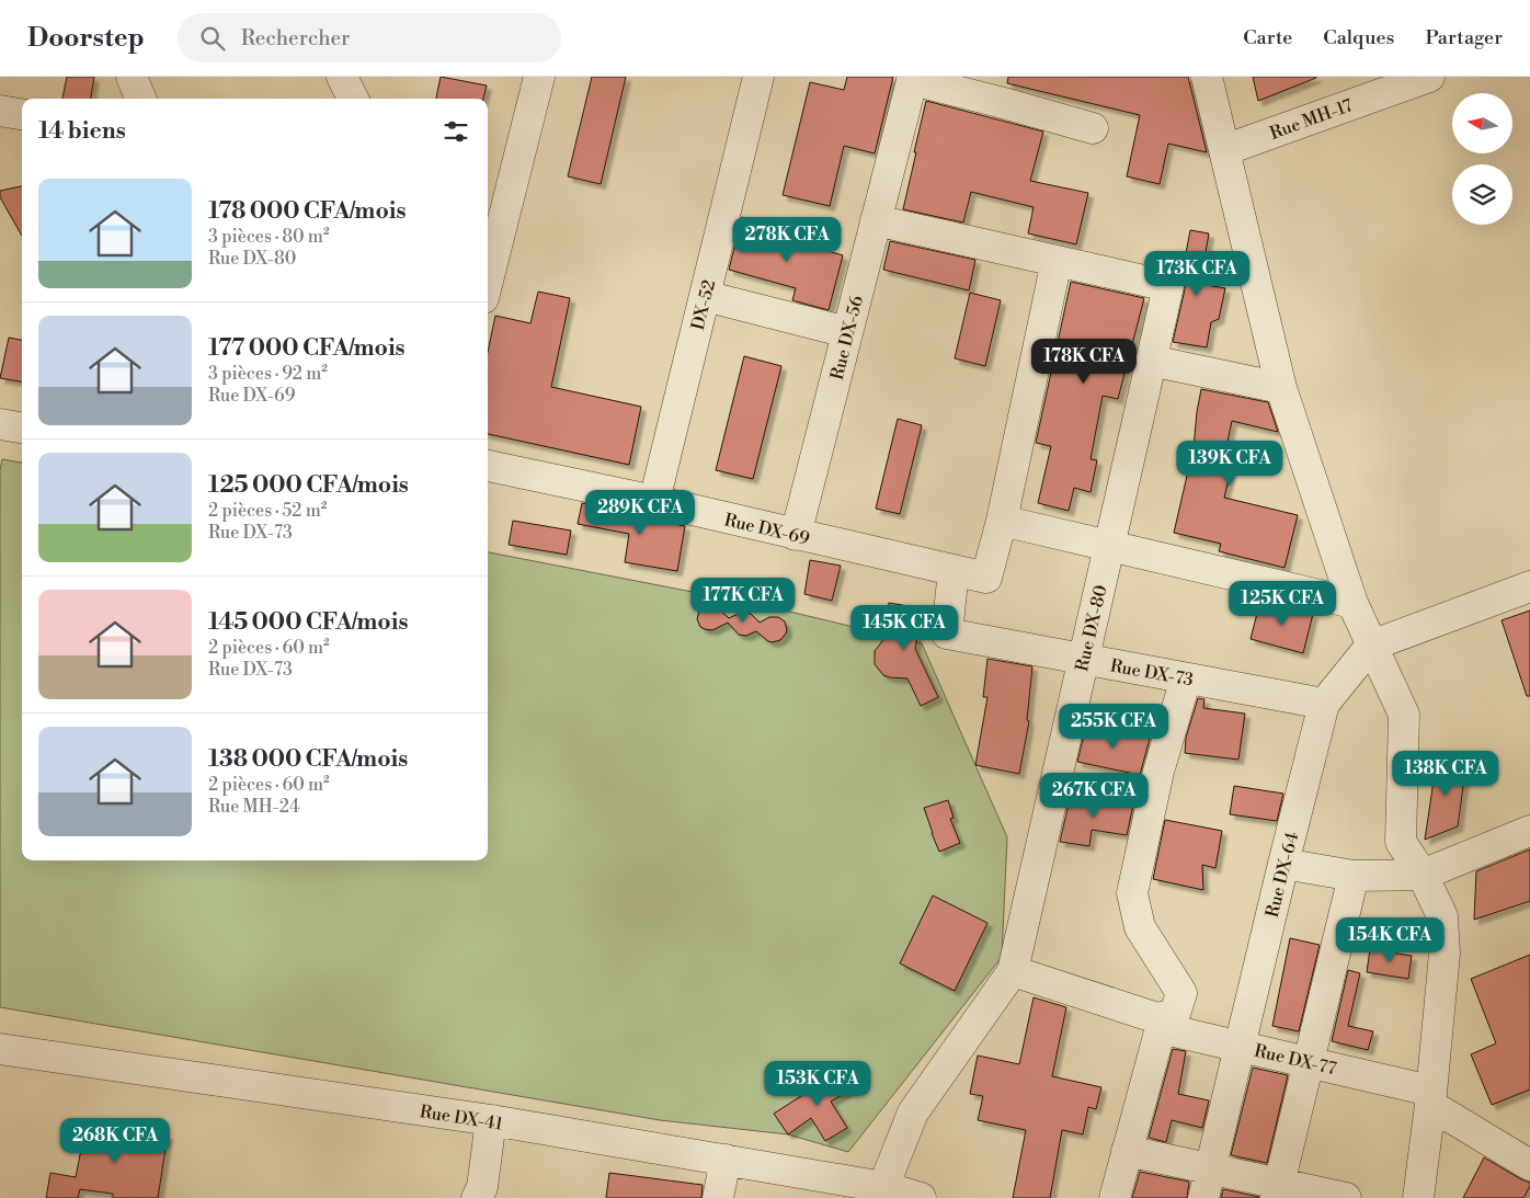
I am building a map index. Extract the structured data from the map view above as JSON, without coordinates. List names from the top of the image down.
{
  "streets": {
    "street": [
      "Rue MH-17",
      "DX-52",
      "Rue DX-56",
      "Rue DX-69",
      "Rue DX-80",
      "Rue DX-73",
      "Rue DX-64",
      "Rue DX-77",
      "Rue DX-41"
    ]
  },
  "crossings": [
    ["DX-52", "Rue DX-69"],
    ["Rue DX-56", "Rue DX-69"],
    ["Rue DX-69", "Rue DX-73"],
    ["Rue DX-80", "Rue DX-73"],
    ["Rue DX-80", "Rue DX-77"],
    ["Rue DX-73", "Rue DX-64"],
    ["Rue DX-64", "Rue DX-77"]
  ],
  "north": "left",
  "page": {
    "header": "Doorstep",
    "search": "Rechercher",
    "nav": ["Carte", "Calques", "Partager"],
    "heading": "14 biens",
    "list": [
      {
        "name": "178 000 CFA/mois",
        "note": "3 pièces · 80 m² · Rue DX-80"
      },
      {
        "name": "177 000 CFA/mois",
        "note": "3 pièces · 92 m² · Rue DX-69"
      },
      {
        "name": "125 000 CFA/mois",
        "note": "2 pièces · 52 m² · Rue DX-73"
      },
      {
        "name": "145 000 CFA/mois",
        "note": "2 pièces · 60 m² · Rue DX-73"
      },
      {
        "name": "138 000 CFA/mois",
        "note": "2 pièces · 60 m² · Rue MH-24"
      }
    ],
    "price": [
      "278K CFA",
      "173K CFA",
      "178K CFA",
      "139K CFA",
      "289K CFA",
      "177K CFA",
      "125K CFA",
      "145K CFA",
      "255K CFA",
      "138K CFA",
      "267K CFA",
      "154K CFA",
      "153K CFA",
      "268K CFA"
    ]
  }
}
